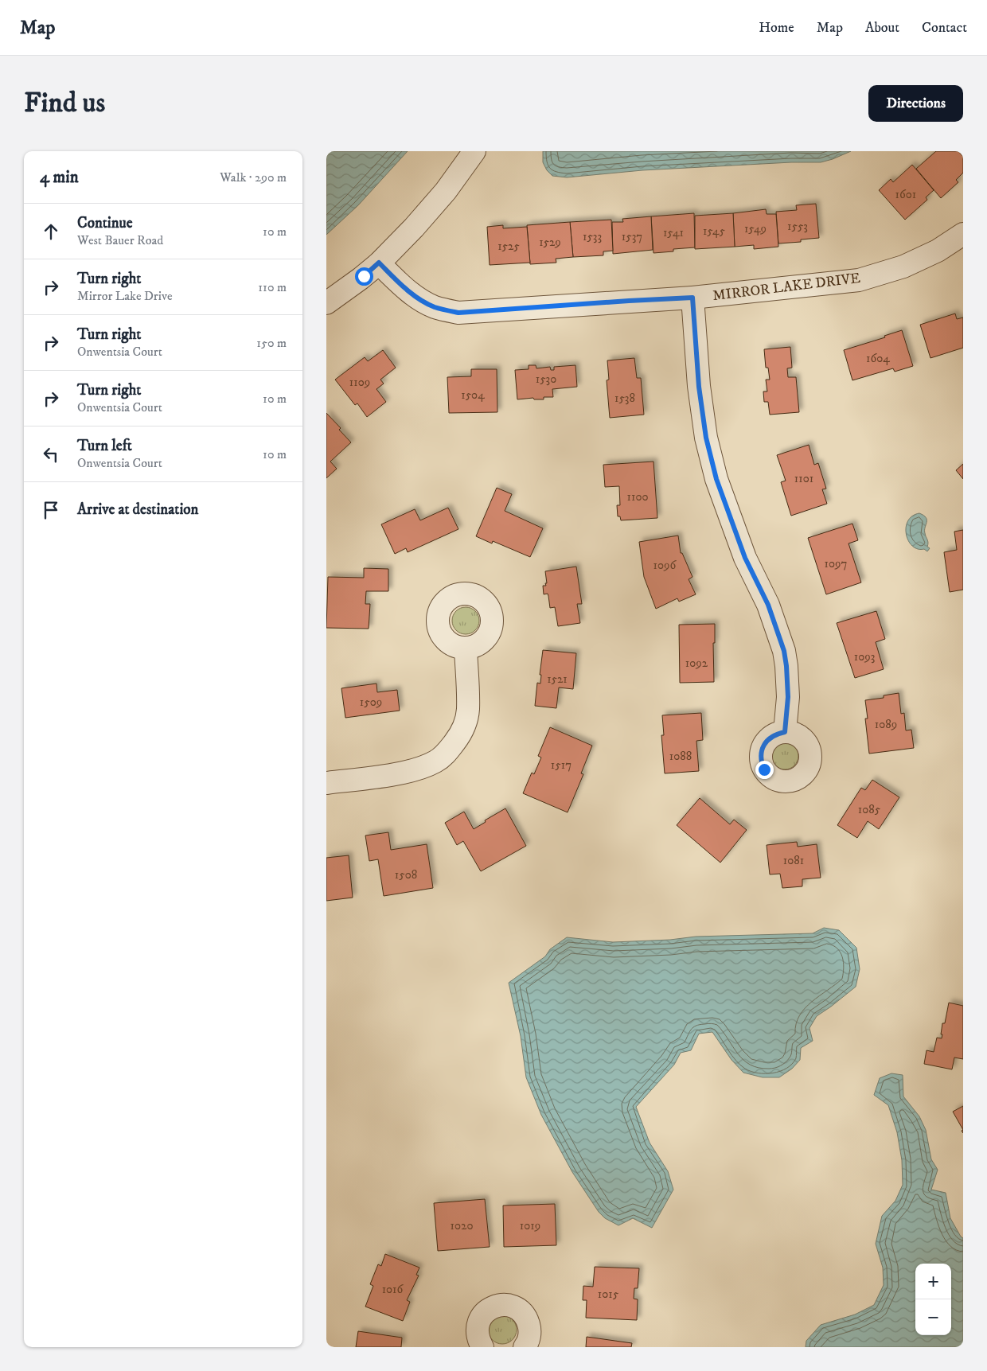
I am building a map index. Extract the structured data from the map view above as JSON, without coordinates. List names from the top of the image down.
{
  "streets": {
    "street": ["MIRROR LAKE DRIVE"]
  },
  "house_numbers": [
    "1601",
    "1553",
    "1549",
    "1545",
    "1541",
    "1533",
    "1537",
    "1529",
    "1525",
    "1604",
    "1530",
    "1109",
    "1504",
    "1538",
    "1101",
    "1100",
    "1097",
    "1096",
    "1093",
    "1092",
    "1521",
    "1509",
    "1089",
    "1088",
    "1517",
    "1085",
    "1081",
    "1508",
    "1020",
    "1019",
    "1016",
    "1015"
  ],
  "page": {
    "header": "Map",
    "nav": [
      "Home",
      "Map",
      "About",
      "Contact"
    ],
    "buttons": "Directions",
    "title": "Find us",
    "heading": ["4 min", "Walk · 290 m"],
    "list": [
      ["Continue", "West Bauer Road", "10 m"],
      ["Turn right", "Mirror Lake Drive", "110 m"],
      ["Turn right", "Onwentsia Court", "150 m"],
      ["Turn right", "Onwentsia Court", "10 m"],
      ["Turn left", "Onwentsia Court", "10 m"],
      "Arrive at destination"
    ],
    "map_buttons": ["+", "−"]
  }
}
